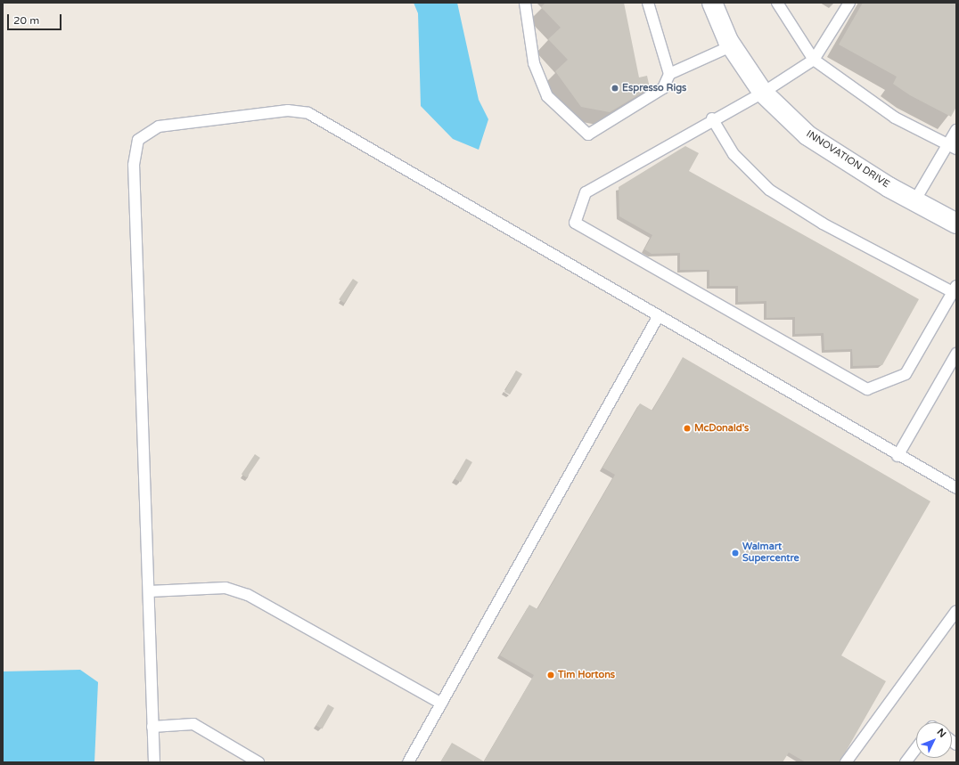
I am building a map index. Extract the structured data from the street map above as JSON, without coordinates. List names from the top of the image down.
{
  "streets": {
    "street": ["INNOVATION DRIVE"]
  },
  "places": [
    "Espresso Rigs",
    "McDonald's",
    "Walmart Supercentre",
    "Tim Hortons"
  ],
  "scale_bar": "20 m",
  "north": "top right"
}
